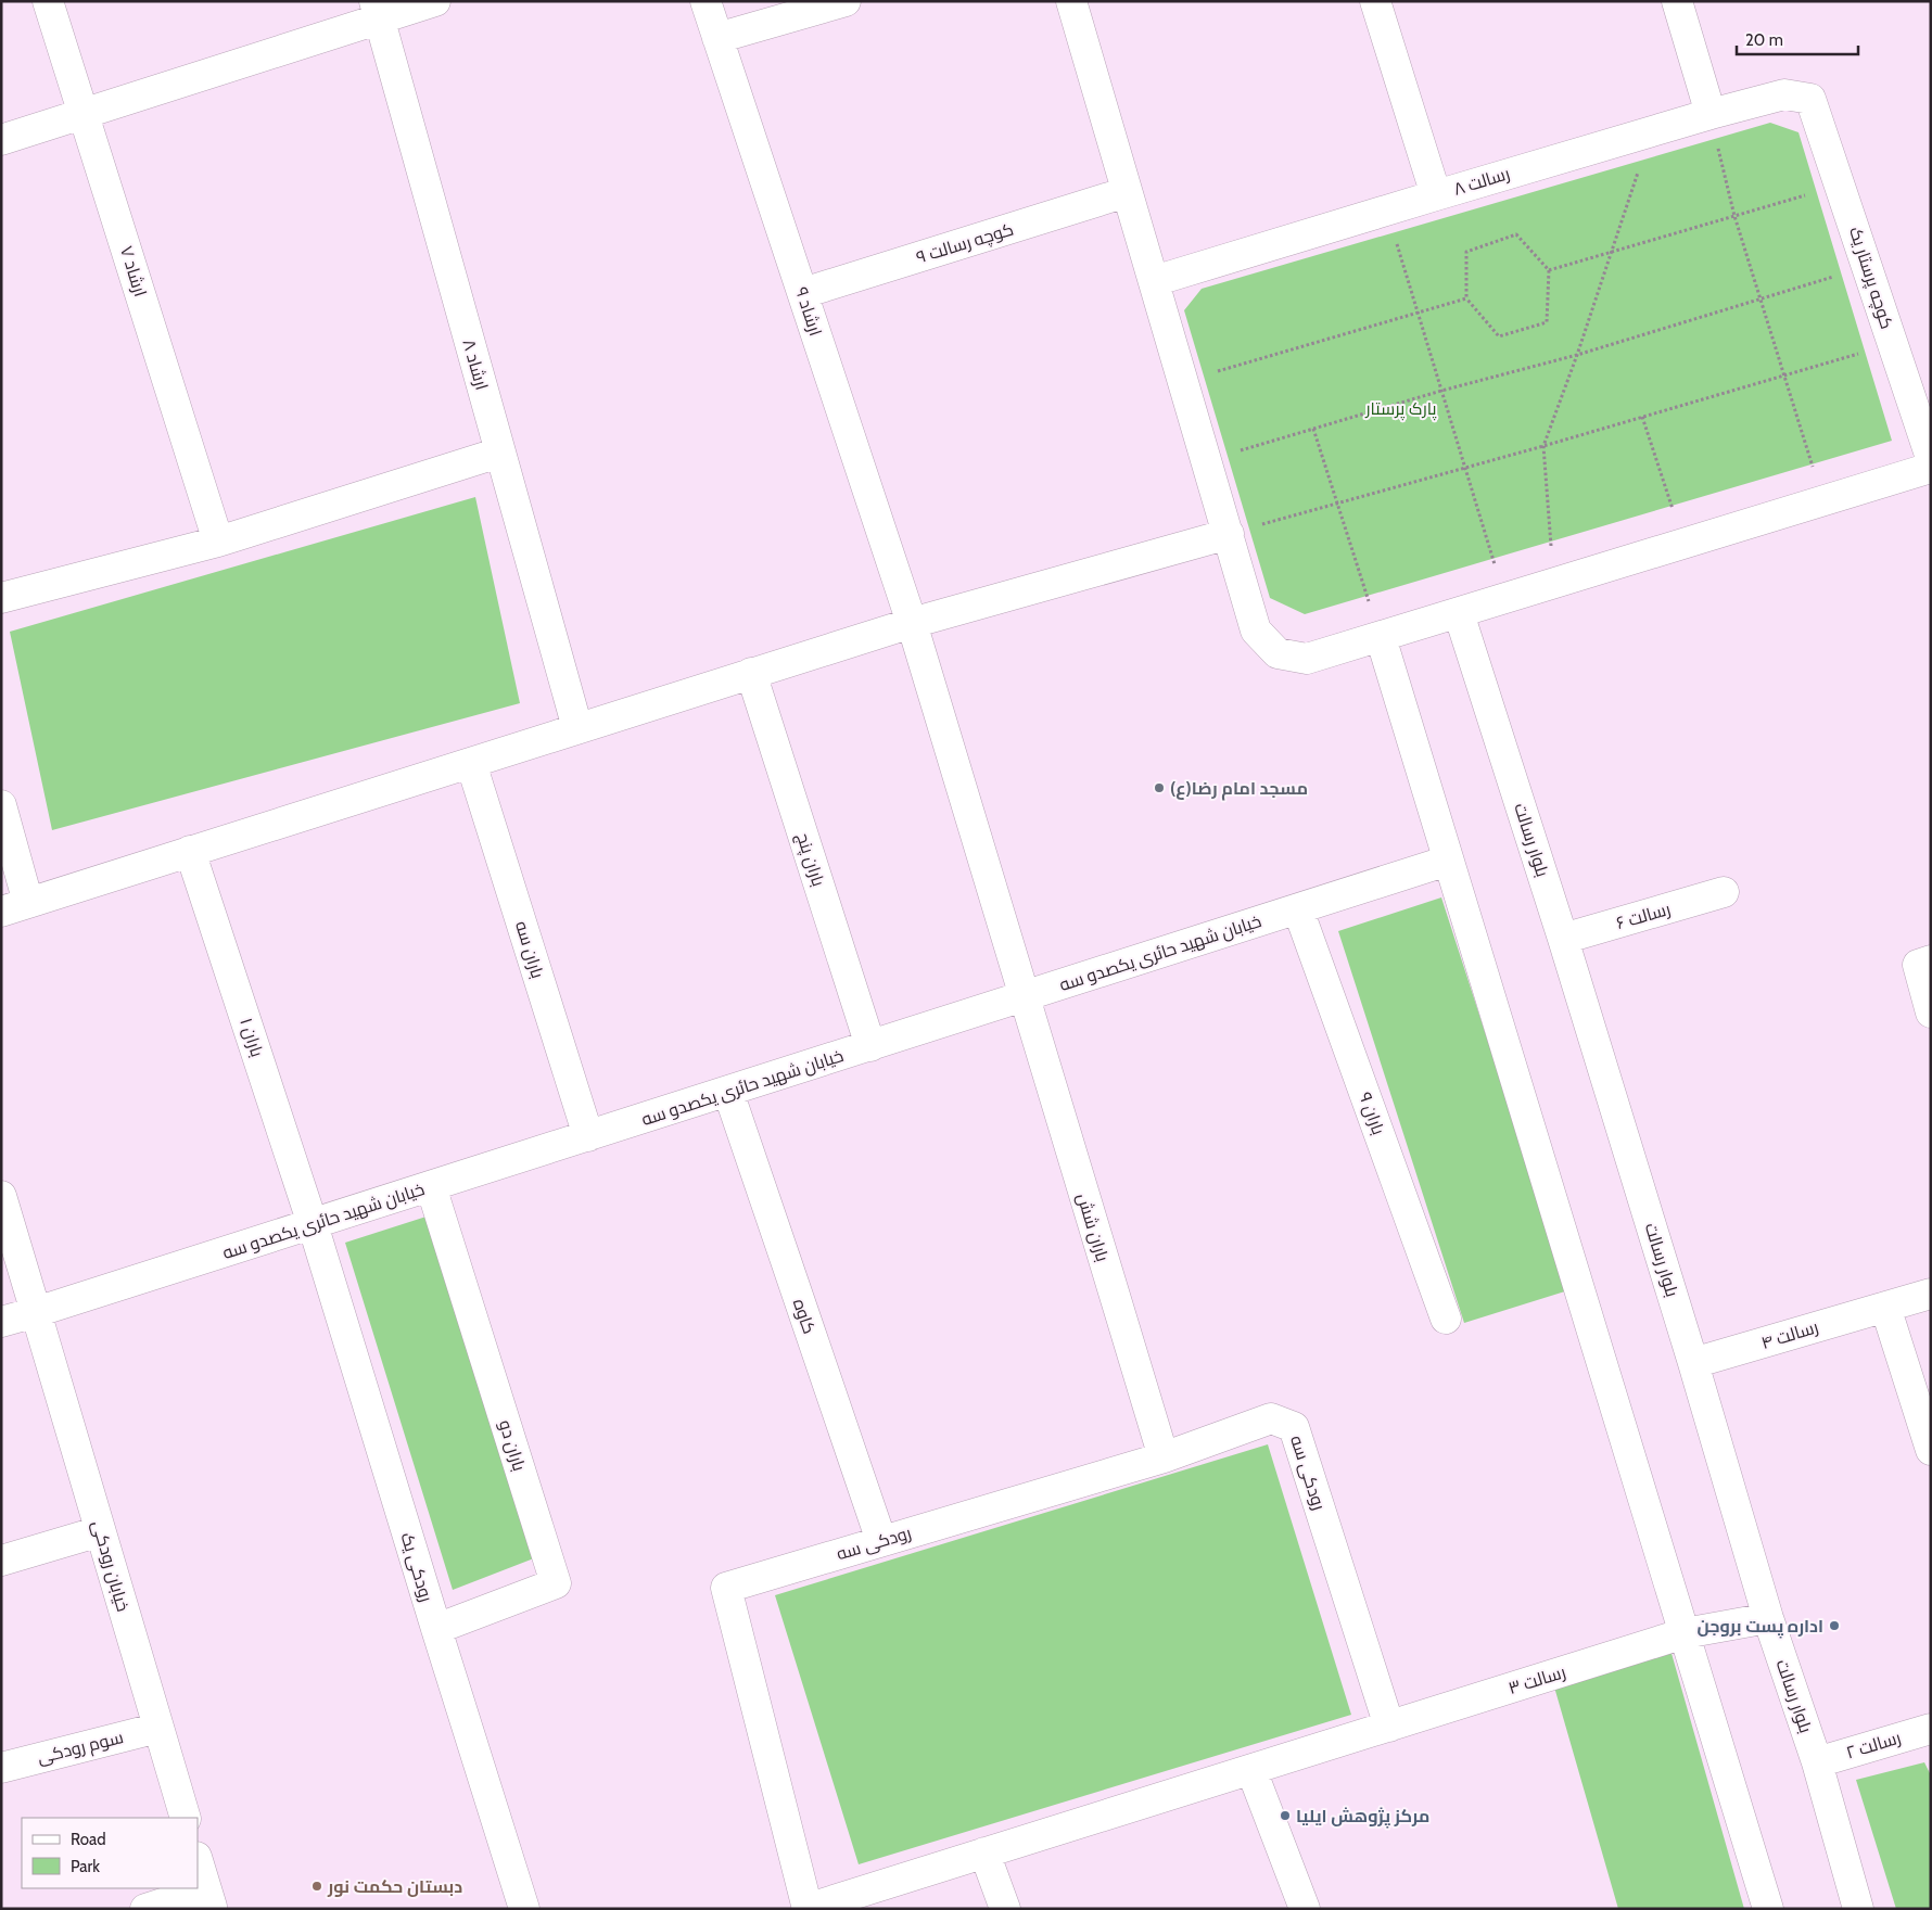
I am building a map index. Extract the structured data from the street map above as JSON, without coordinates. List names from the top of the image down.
{
  "streets": {
    "street": [
      "رسالت ۸",
      "کوچه رسالت ۹",
      "ارشاد ۷",
      "کوچه پرستار یک",
      "ارشاد ۹",
      "ارشاد ۸",
      "بلوار رسالت",
      "باران پنج",
      "رسالت ۶",
      "باران سه",
      "خیابان شهید حائری یکصدو سه",
      "باران ۱",
      "باران ۹",
      "باران شش",
      "کاوه",
      "رسالت ۴",
      "باران دو",
      "رودکی سه",
      "خیابان رودکی",
      "رودکی یک",
      "رسالت ۳",
      "رسالت ۲",
      "سوم رودکی"
    ]
  },
  "crossings": [
    ["رسالت ۸", "کوچه پرستار یک"],
    ["کوچه رسالت ۹", "ارشاد ۹"],
    ["ارشاد ۹", "خیابان شهید حائری یکصدو سه"],
    ["ارشاد ۹", "باران شش"],
    ["بلوار رسالت", "رسالت ۶"],
    ["بلوار رسالت", "رسالت ۴"],
    ["بلوار رسالت", "رسالت ۳"],
    ["بلوار رسالت", "رسالت ۲"],
    ["باران پنج", "خیابان شهید حائری یکصدو سه"],
    ["باران سه", "خیابان شهید حائری یکصدو سه"],
    ["خیابان شهید حائری یکصدو سه", "باران ۱"],
    ["خیابان شهید حائری یکصدو سه", "باران ۹"],
    ["خیابان شهید حائری یکصدو سه", "باران شش"],
    ["خیابان شهید حائری یکصدو سه", "کاوه"],
    ["خیابان شهید حائری یکصدو سه", "باران دو"],
    ["خیابان شهید حائری یکصدو سه", "خیابان رودکی"],
    ["خیابان شهید حائری یکصدو سه", "رودکی یک"],
    ["باران ۱", "رودکی یک"],
    ["باران شش", "رودکی سه"],
    ["کاوه", "رودکی سه"],
    ["باران دو", "رودکی یک"],
    ["رودکی سه", "رسالت ۳"],
    ["خیابان رودکی", "سوم رودکی"]
  ],
  "parks": ["پارک پرستار"],
  "places": [
    "مسجد امام رضا(ع)",
    "اداره پست بروجن",
    "مرکز پژوهش ایلیا",
    "دبستان حکمت نور"
  ],
  "legend": ["Road", "Park"],
  "scale_bar": "20 m"
}
